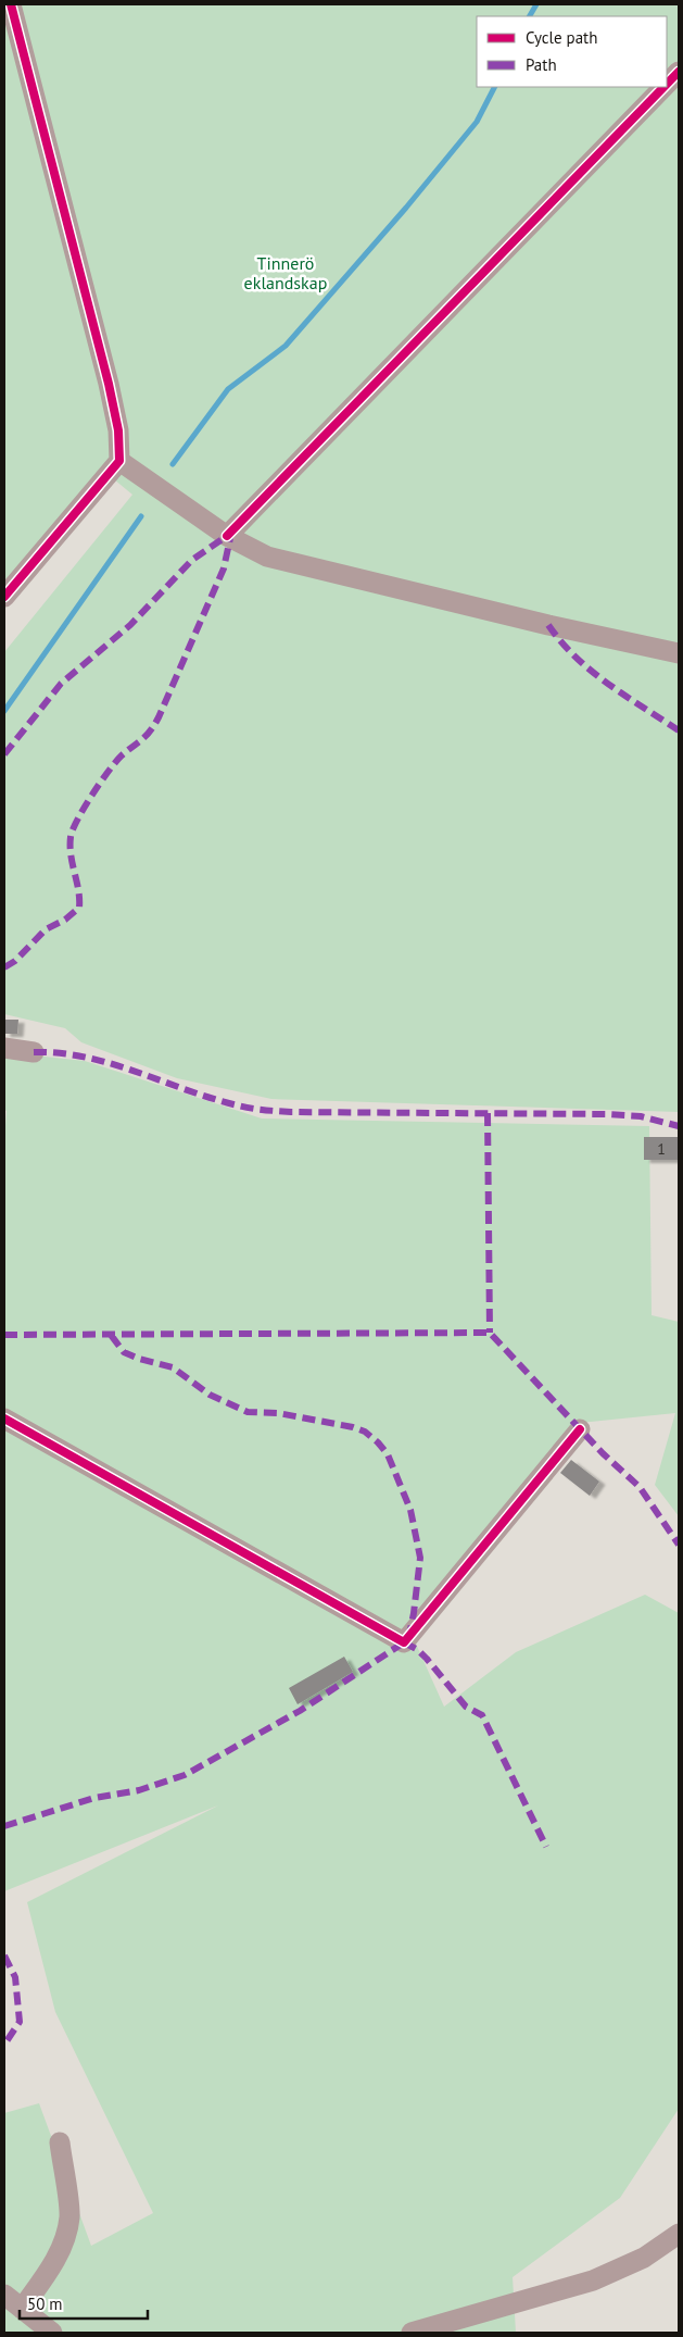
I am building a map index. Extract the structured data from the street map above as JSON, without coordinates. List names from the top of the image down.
{
  "parks": ["Tinnerö eklandskap"],
  "house_numbers": ["1"],
  "legend": ["Cycle path", "Path"],
  "scale_bar": "50 m"
}
